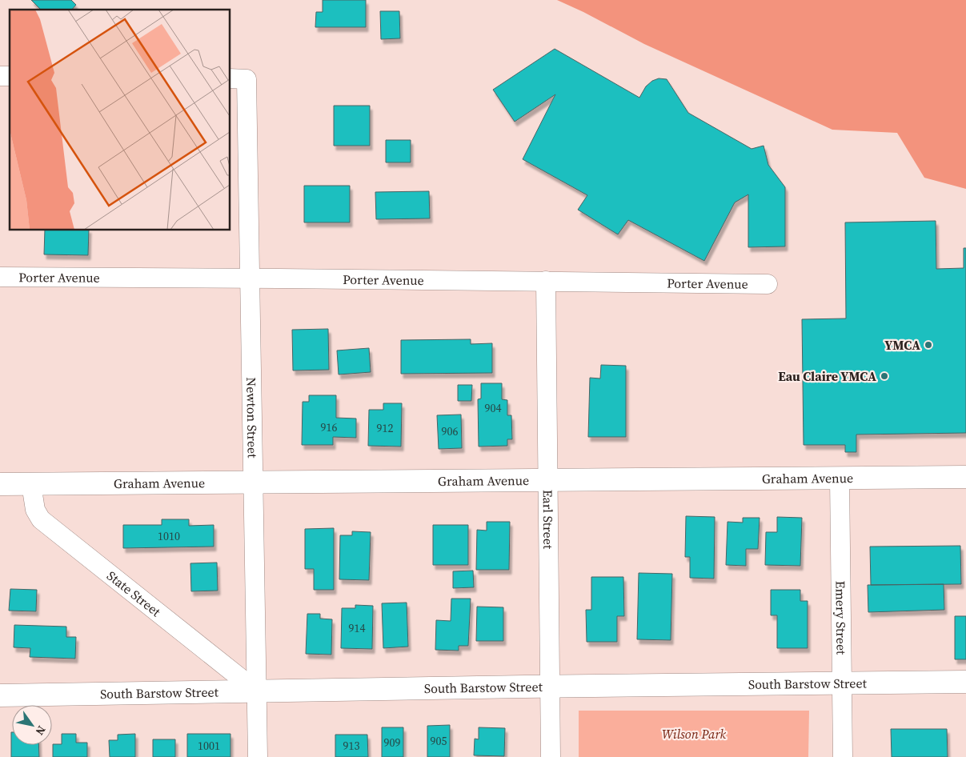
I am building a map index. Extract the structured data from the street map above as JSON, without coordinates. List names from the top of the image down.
{
  "streets": {
    "street": [
      "Porter Avenue",
      "Newton Street",
      "Graham Avenue",
      "Earl Street",
      "State Street",
      "Emery Street",
      "South Barstow Street"
    ]
  },
  "crossings": [
    ["Porter Avenue", "Newton Street"],
    ["Porter Avenue", "Earl Street"],
    ["Newton Street", "Graham Avenue"],
    ["Newton Street", "State Street"],
    ["Newton Street", "South Barstow Street"],
    ["Graham Avenue", "Earl Street"],
    ["Graham Avenue", "State Street"],
    ["Graham Avenue", "Emery Street"],
    ["Earl Street", "South Barstow Street"],
    ["State Street", "South Barstow Street"],
    ["Emery Street", "South Barstow Street"]
  ],
  "parks": ["Wilson Park"],
  "places": ["YMCA", "Eau Claire YMCA"],
  "house_numbers": [
    "904",
    "916",
    "912",
    "906",
    "1010",
    "914",
    "905",
    "909",
    "1001",
    "913"
  ],
  "north": "bottom right"
}
